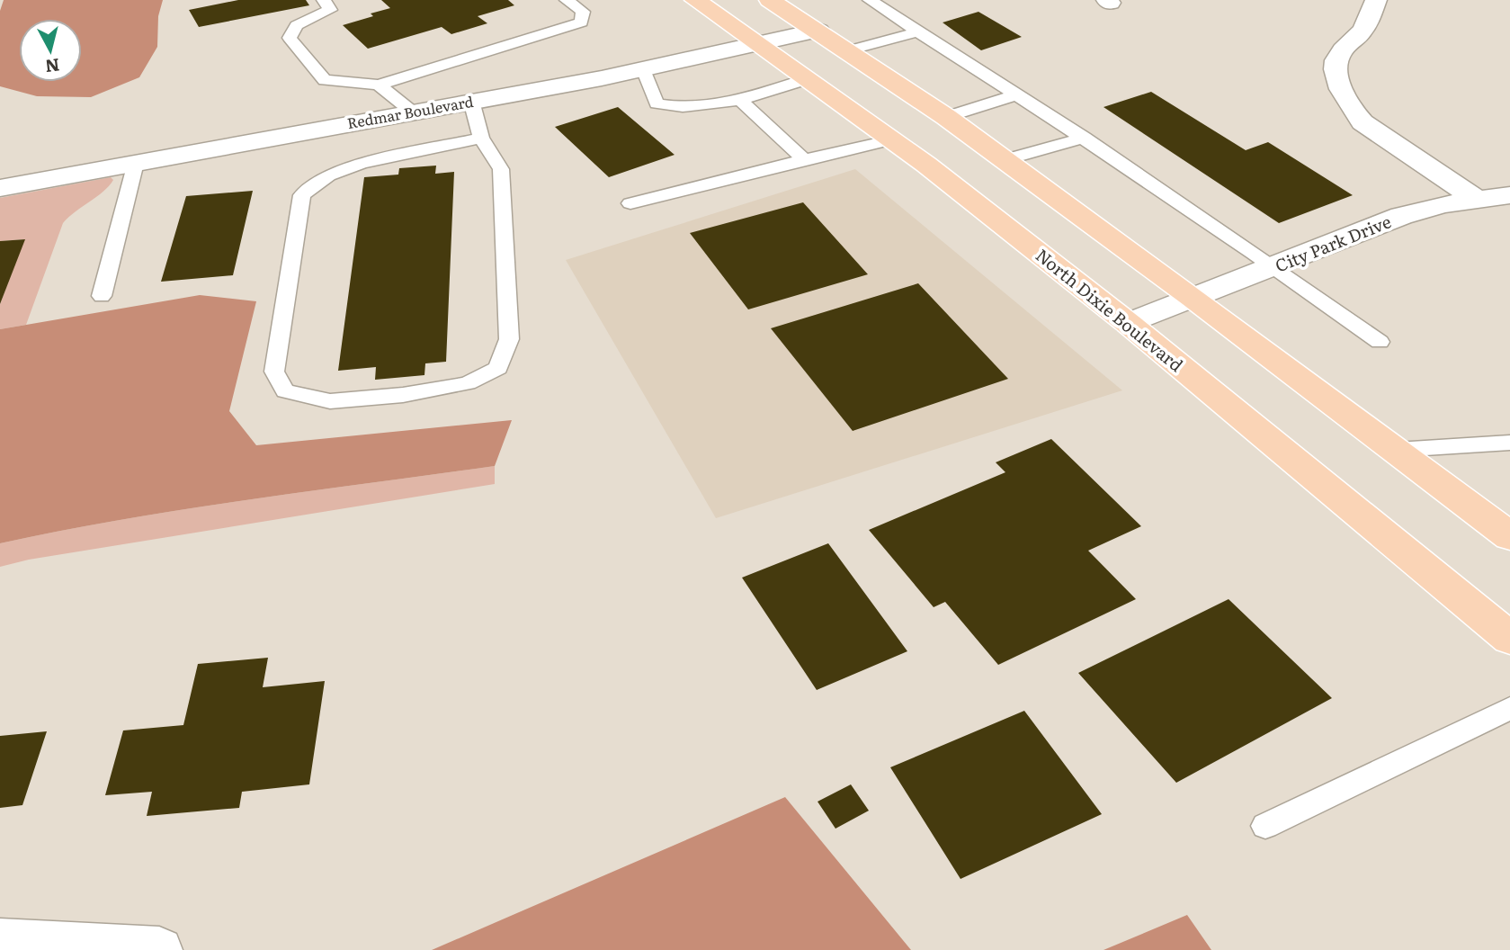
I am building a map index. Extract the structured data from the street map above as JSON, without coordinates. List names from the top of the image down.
{
  "streets": {
    "highway": ["North Dixie Boulevard"],
    "street": ["Redmar Boulevard", "City Park Drive"]
  },
  "crossings": [
    ["Redmar Boulevard", "North Dixie Boulevard"],
    ["City Park Drive", "North Dixie Boulevard"]
  ],
  "north": "bottom"
}
